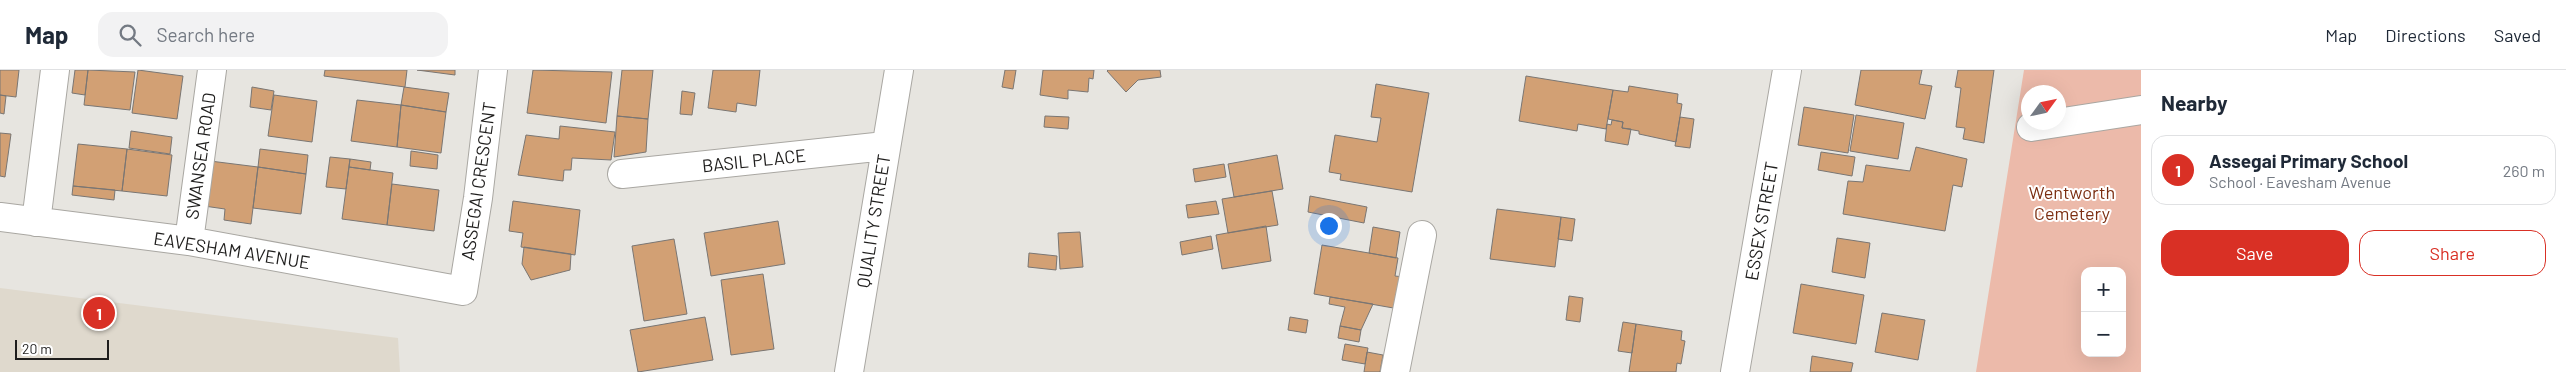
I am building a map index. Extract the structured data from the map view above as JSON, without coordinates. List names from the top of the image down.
{
  "streets": {
    "street": [
      "SWANSEA ROAD",
      "BASIL PLACE",
      "ASSEGAI CRESCENT",
      "QUALITY STREET",
      "ESSEX STREET",
      "EAVESHAM AVENUE"
    ]
  },
  "crossings": [
    ["SWANSEA ROAD", "EAVESHAM AVENUE"],
    ["BASIL PLACE", "QUALITY STREET"],
    ["ASSEGAI CRESCENT", "EAVESHAM AVENUE"]
  ],
  "parks": ["Wentworth Cemetery"],
  "scale_bar": "20 m",
  "north": "top right",
  "page": {
    "header": "Map",
    "search": "Search here",
    "nav": ["Map", "Directions", "Saved"],
    "heading": "Nearby",
    "list": [
      {
        "mark": "1",
        "name": "Assegai Primary School",
        "note": "School · Eavesham Avenue",
        "value": "260 m"
      }
    ],
    "buttons": ["Save", "Share"],
    "map_buttons": ["+", "−"],
    "pins": "1",
    "scale": "20 m"
  }
}
